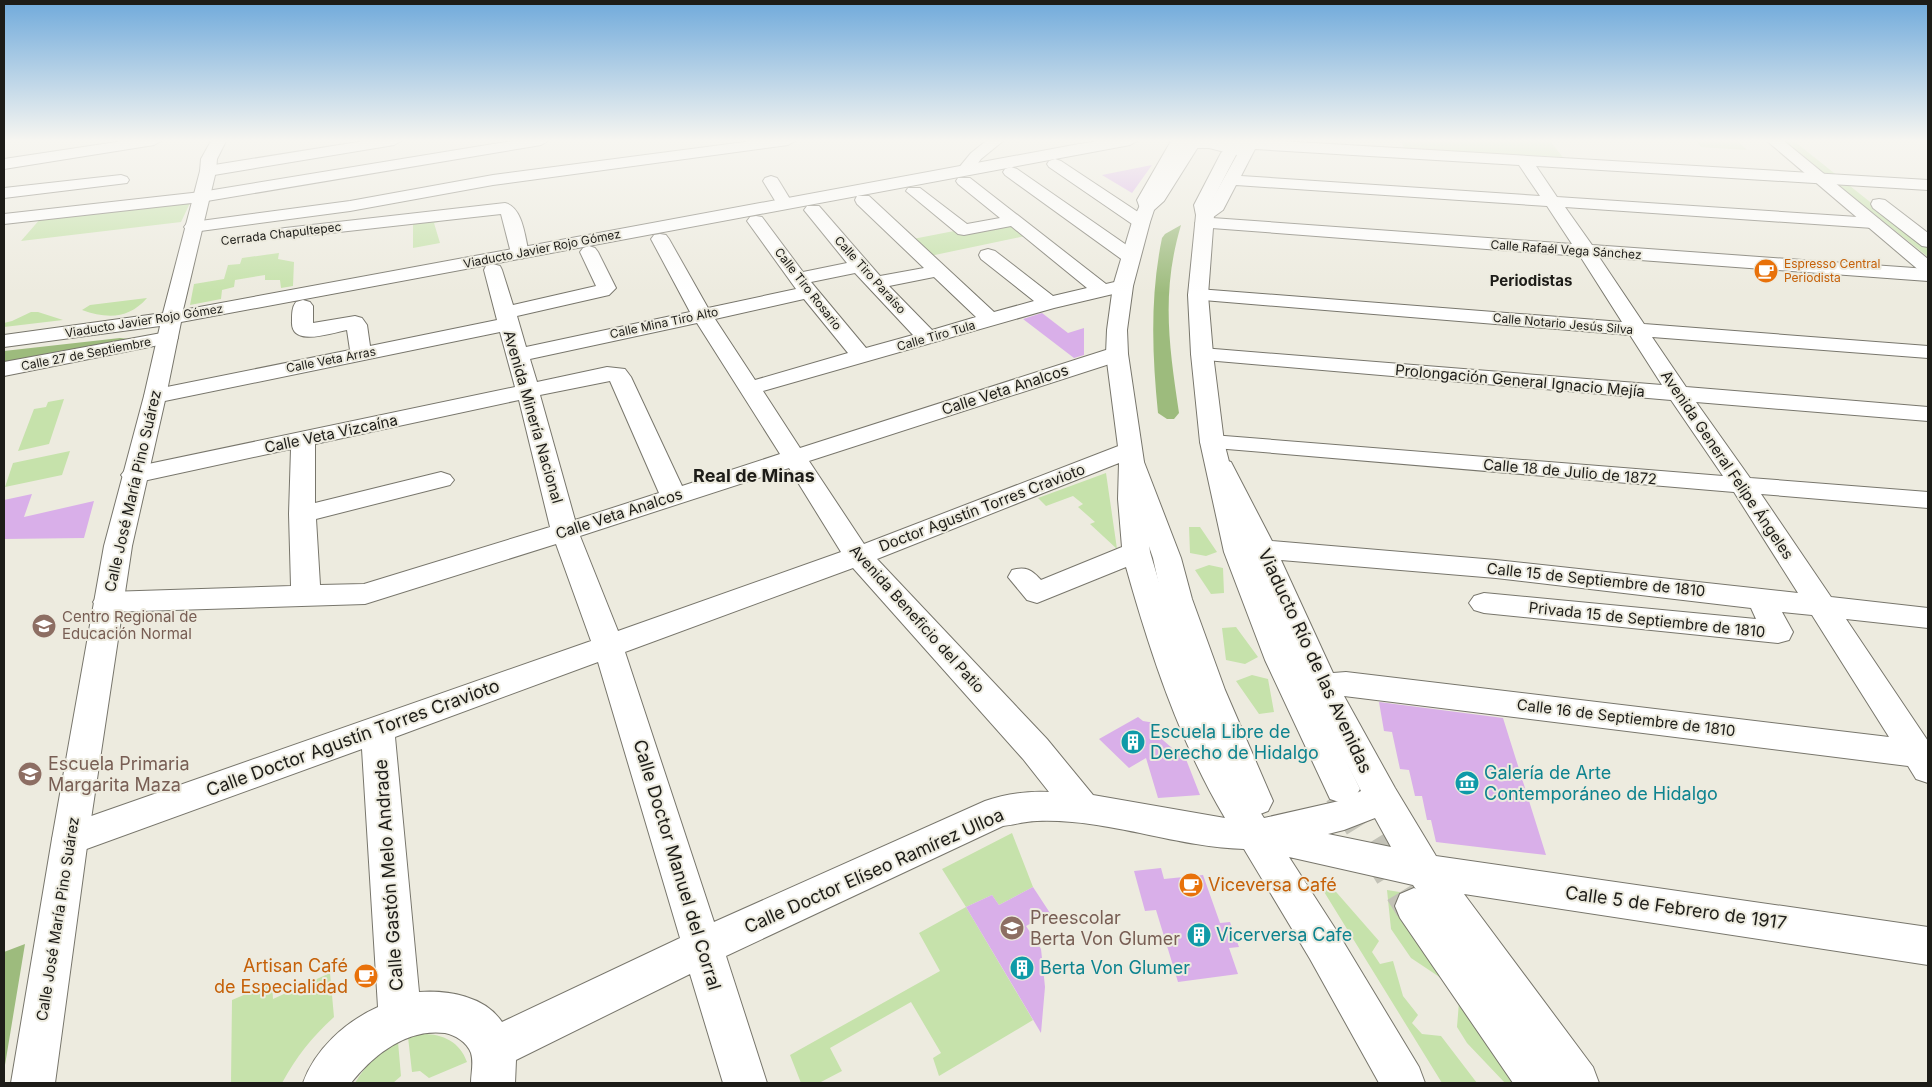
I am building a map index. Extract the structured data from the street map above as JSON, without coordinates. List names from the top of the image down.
{
  "streets": {
    "street": [
      "Cerrada Chapultepec",
      "Viaducto Javier Rojo Gómez",
      "Calle Rafaél Vega Sánchez",
      "Calle Tiro Paraíso",
      "Calle Tiro Rosario",
      "Calle Mina Tiro Alto",
      "Calle Notario Jesús Silva",
      "Calle Tiro Tula",
      "Calle 27 de Septiembre",
      "Calle Veta Arras",
      "Prolongación General Ignacio Mejía",
      "Calle Veta Analcos",
      "Avenida Minería Nacional",
      "Calle Veta Vizcaína",
      "Avenida General Felipe Ángeles",
      "Calle 18 de Julio de 1872",
      "Calle José María Pino Suárez",
      "Doctor Agustín Torres Cravioto",
      "Calle 15 de Septiembre de 1810",
      "Avenida Beneficio del Patio",
      "Privada 15 de Septiembre de 1810",
      "Viaducto Río de las Avenidas",
      "Calle 16 de Septiembre de 1810",
      "Calle Doctor Agustín Torres Cravioto",
      "Calle Doctor Manuel del Corral",
      "Calle Doctor Elíseo Ramírez Ulloa",
      "Calle Gastón Melo Andrade",
      "Calle 5 de Febrero de 1917"
    ]
  },
  "crossings": [
    ["Cerrada Chapultepec", "Viaducto Javier Rojo Gómez"],
    ["Cerrada Chapultepec", "Calle José María Pino Suárez"],
    ["Viaducto Javier Rojo Gómez", "Calle 27 de Septiembre"],
    ["Viaducto Javier Rojo Gómez", "Calle José María Pino Suárez"],
    ["Calle Rafaél Vega Sánchez", "Avenida General Felipe Ángeles"],
    ["Calle Rafaél Vega Sánchez", "Viaducto Río de las Avenidas"],
    ["Calle Tiro Paraíso", "Calle Mina Tiro Alto"],
    ["Calle Tiro Paraíso", "Calle Tiro Tula"],
    ["Calle Tiro Rosario", "Calle Mina Tiro Alto"],
    ["Calle Tiro Rosario", "Calle Tiro Tula"],
    ["Calle Mina Tiro Alto", "Avenida Minería Nacional"],
    ["Calle Mina Tiro Alto", "Avenida Beneficio del Patio"],
    ["Calle Notario Jesús Silva", "Avenida General Felipe Ángeles"],
    ["Calle Notario Jesús Silva", "Viaducto Río de las Avenidas"],
    ["Calle Tiro Tula", "Avenida Beneficio del Patio"],
    ["Calle 27 de Septiembre", "Calle José María Pino Suárez"],
    ["Calle Veta Arras", "Avenida Minería Nacional"],
    ["Calle Veta Arras", "Calle José María Pino Suárez"],
    ["Prolongación General Ignacio Mejía", "Avenida General Felipe Ángeles"],
    ["Prolongación General Ignacio Mejía", "Viaducto Río de las Avenidas"],
    ["Calle Veta Analcos", "Avenida Minería Nacional"],
    ["Calle Veta Analcos", "Calle Veta Vizcaína"],
    ["Calle Veta Analcos", "Calle José María Pino Suárez"],
    ["Calle Veta Analcos", "Avenida Beneficio del Patio"],
    ["Avenida Minería Nacional", "Calle Veta Vizcaína"],
    ["Avenida Minería Nacional", "Doctor Agustín Torres Cravioto"],
    ["Avenida Minería Nacional", "Calle Doctor Agustín Torres Cravioto"],
    ["Avenida Minería Nacional", "Calle Doctor Manuel del Corral"],
    ["Calle Veta Vizcaína", "Calle José María Pino Suárez"],
    ["Avenida General Felipe Ángeles", "Calle 18 de Julio de 1872"],
    ["Avenida General Felipe Ángeles", "Calle 15 de Septiembre de 1810"],
    ["Avenida General Felipe Ángeles", "Calle 16 de Septiembre de 1810"],
    ["Calle 18 de Julio de 1872", "Viaducto Río de las Avenidas"],
    ["Calle José María Pino Suárez", "Calle Doctor Agustín Torres Cravioto"],
    ["Doctor Agustín Torres Cravioto", "Avenida Beneficio del Patio"],
    ["Doctor Agustín Torres Cravioto", "Calle Doctor Agustín Torres Cravioto"],
    ["Doctor Agustín Torres Cravioto", "Calle Doctor Manuel del Corral"],
    ["Calle 15 de Septiembre de 1810", "Privada 15 de Septiembre de 1810"],
    ["Calle 15 de Septiembre de 1810", "Viaducto Río de las Avenidas"],
    ["Avenida Beneficio del Patio", "Calle Doctor Elíseo Ramírez Ulloa"],
    ["Viaducto Río de las Avenidas", "Calle 16 de Septiembre de 1810"],
    ["Viaducto Río de las Avenidas", "Calle Doctor Elíseo Ramírez Ulloa"],
    ["Viaducto Río de las Avenidas", "Calle 5 de Febrero de 1917"],
    ["Calle Doctor Agustín Torres Cravioto", "Calle Doctor Manuel del Corral"],
    ["Calle Doctor Agustín Torres Cravioto", "Calle Gastón Melo Andrade"],
    ["Calle Doctor Manuel del Corral", "Calle Doctor Elíseo Ramírez Ulloa"],
    ["Calle Doctor Elíseo Ramírez Ulloa", "Calle 5 de Febrero de 1917"]
  ],
  "districts": ["Periodistas", "Real de Minas"],
  "places": {
    "cafe": ["Espresso Central Periodista", "Viceversa Café", "Artisan Café de Especialidad"],
    "school or university": ["Centro Regional de Educación Normal", "Escuela Primaria Margarita Maza", "Preescolar Berta Von Glumer"],
    "building": ["Escuela Libre de Derecho de Hidalgo", "Vicerversa Cafe", "Berta Von Glumer"],
    "museum": ["Galería de Arte Contemporáneo de Hidalgo"]
  }
}
